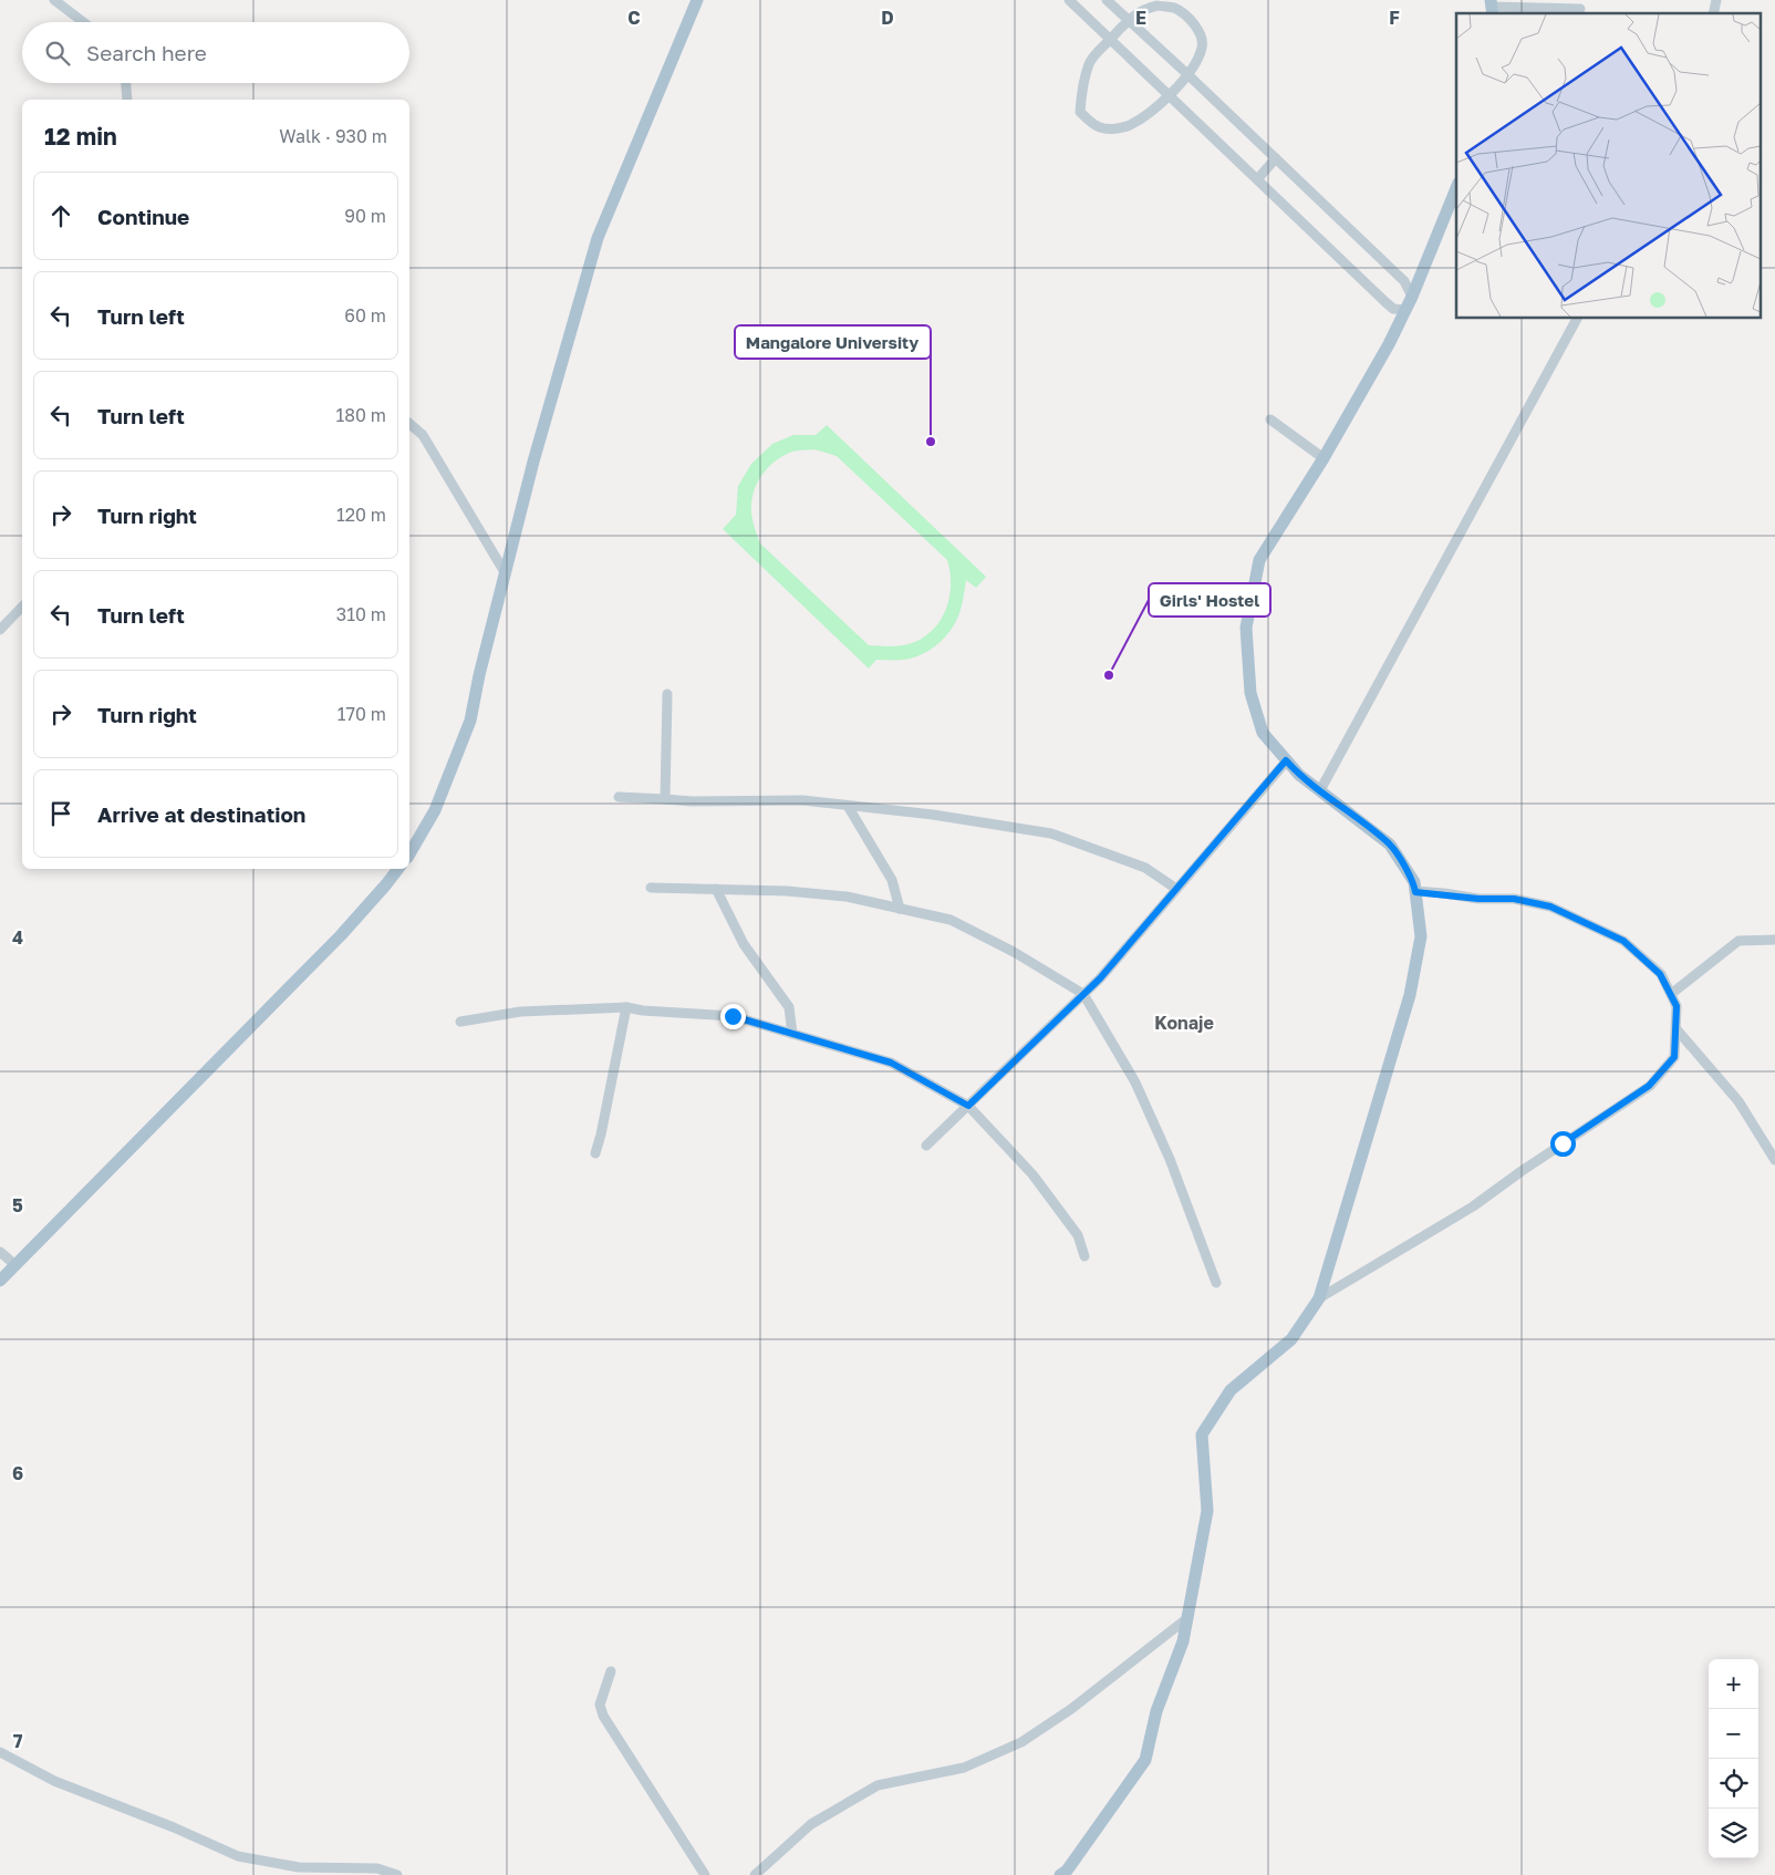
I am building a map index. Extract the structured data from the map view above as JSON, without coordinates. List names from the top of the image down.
{
  "districts": ["Konaje"],
  "places": ["Mangalore University", "Girls' Hostel"],
  "page": {
    "search": "Search here",
    "heading": ["12 min", "Walk · 930 m"],
    "list": [
      ["Continue", "90 m"],
      ["Turn left", "60 m"],
      ["Turn left", "180 m"],
      ["Turn right", "120 m"],
      ["Turn left", "310 m"],
      ["Turn right", "170 m"],
      "Arrive at destination"
    ],
    "map_buttons": ["+", "−"]
  },
  "grid": {
    "columns": [
      "C",
      "D",
      "E",
      "F"
    ],
    "rows": [
      "4",
      "5",
      "6",
      "7"
    ]
  }
}
